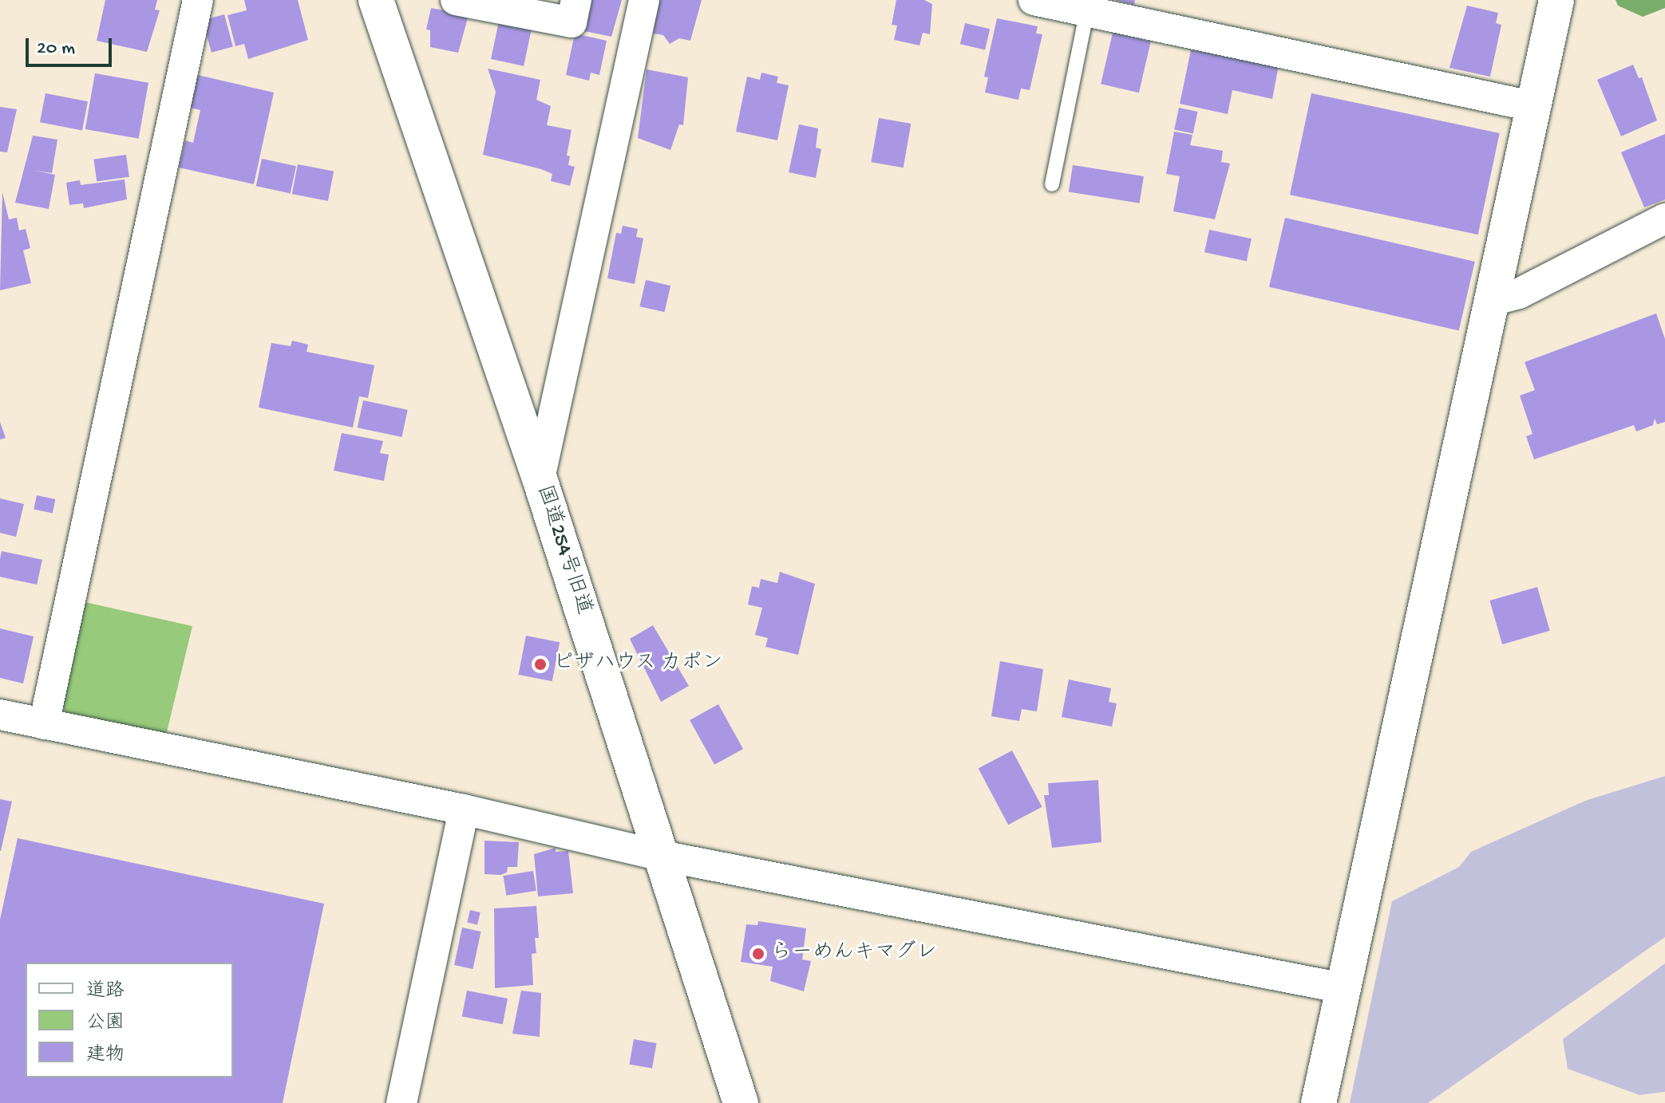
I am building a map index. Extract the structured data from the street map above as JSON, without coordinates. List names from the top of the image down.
{
  "streets": {
    "street": ["国道254号旧道"]
  },
  "places": ["ピザハウス カポン", "らーめんキマグレ"],
  "legend": ["道路", "公園", "建物"],
  "scale_bar": "20 m"
}
